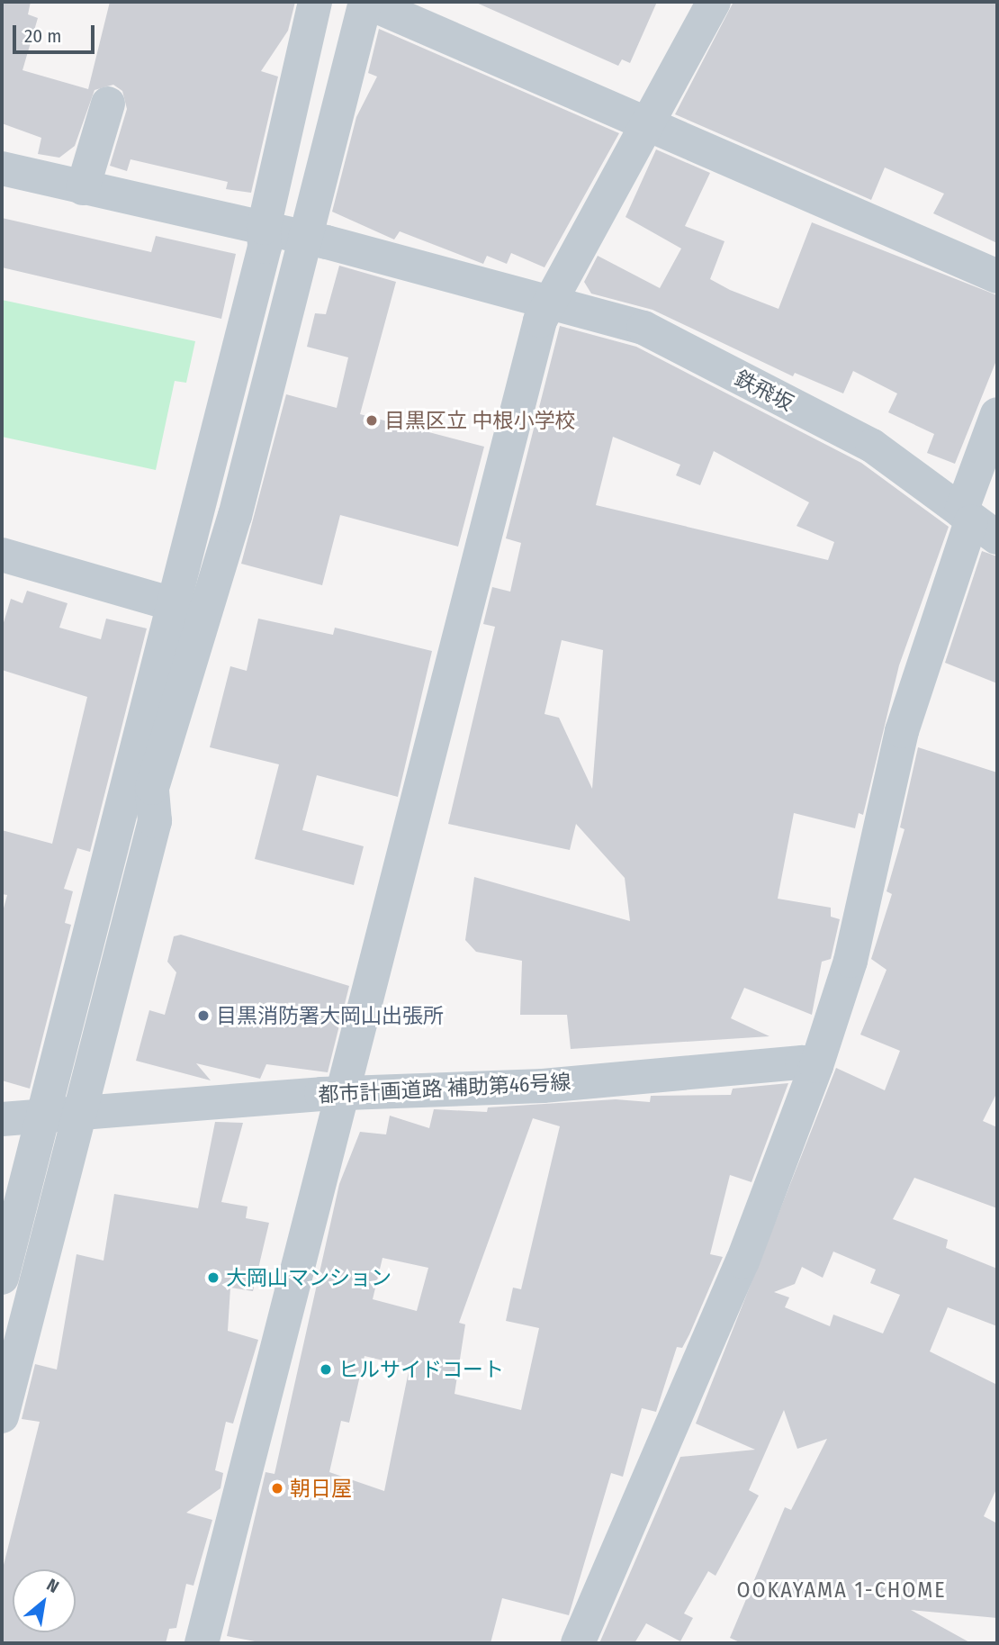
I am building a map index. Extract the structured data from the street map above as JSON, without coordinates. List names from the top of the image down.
{
  "streets": {
    "street": ["鉄飛坂", "都市計画道路 補助第46号線"]
  },
  "districts": ["OOKAYAMA 1-CHOME"],
  "places": [
    "目黒区立 中根小学校",
    "目黒消防署大岡山出張所",
    "大岡山マンション",
    "ヒルサイドコート",
    "朝日屋"
  ],
  "scale_bar": "20 m",
  "north": "top right"
}
